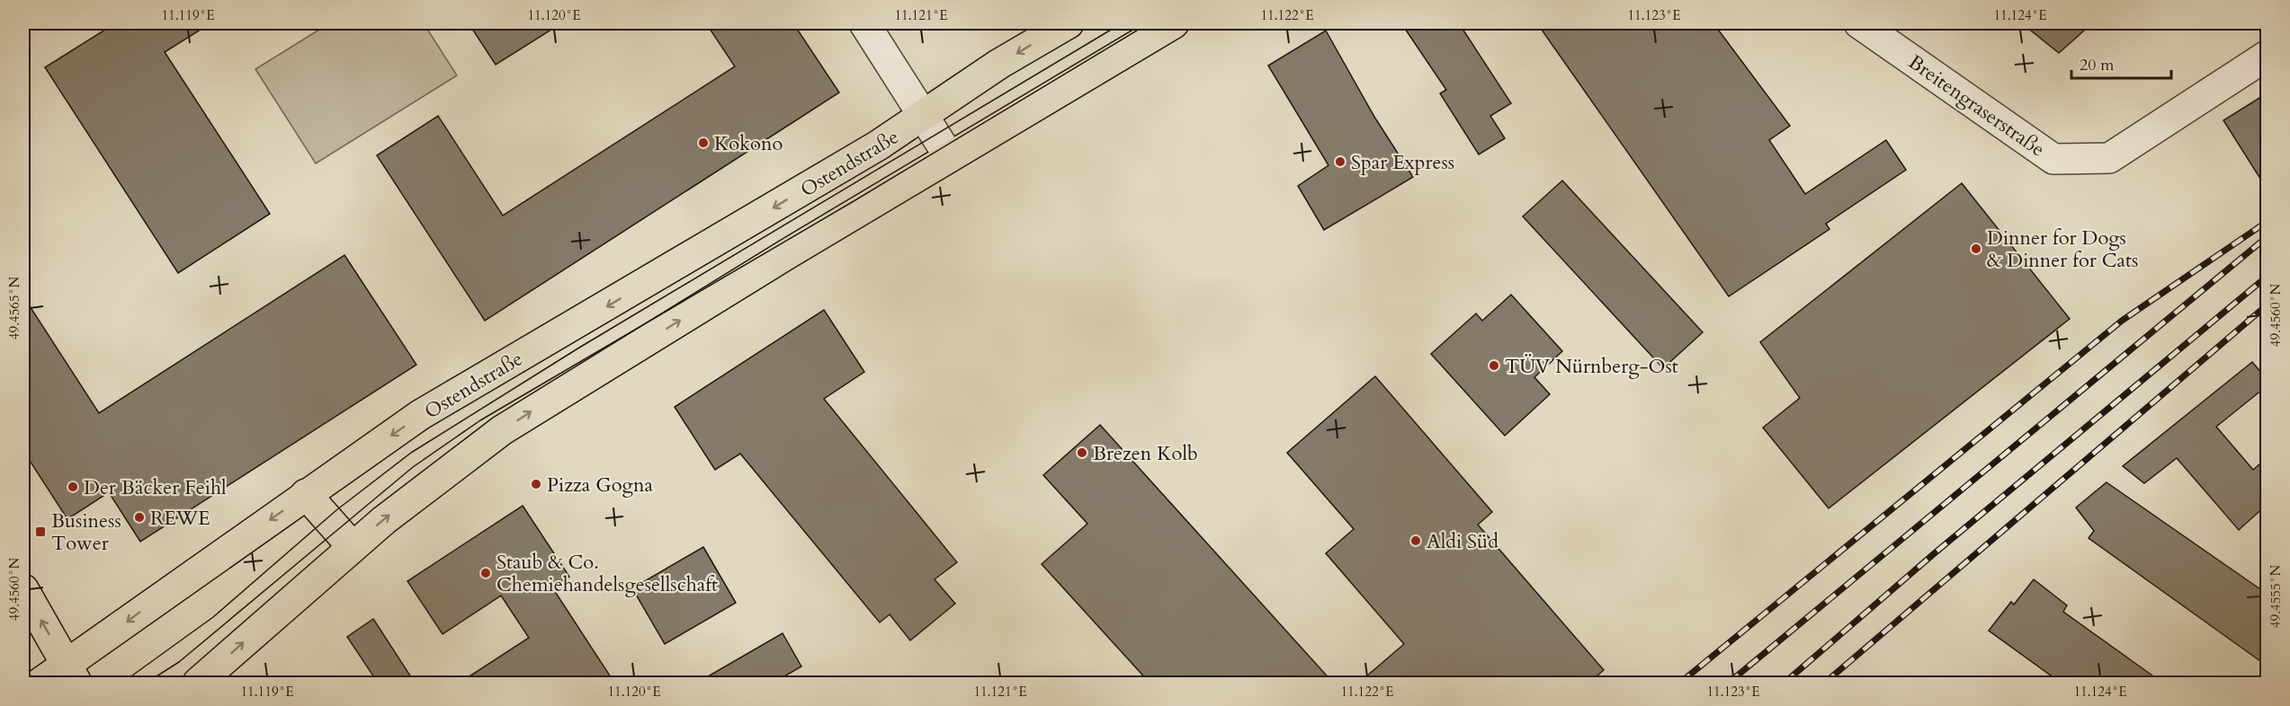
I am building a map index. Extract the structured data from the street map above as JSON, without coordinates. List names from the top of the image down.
{
  "streets": {
    "main road": ["Ostendstraße"],
    "street": ["Breitengraserstraße"]
  },
  "places": {
    "other": [
      "Kokono",
      "Spar Express",
      "Dinner for Dogs & Dinner for Cats",
      "TÜV Nürnberg-Ost",
      "Brezen Kolb",
      "Pizza Gogna",
      "Der Bäcker Feihl",
      "REWE",
      "Aldi Süd",
      "Staub & Co. Chemiehandelsgesellschaft"
    ],
    "transit": ["Business Tower"]
  },
  "scale_bar": "20 m",
  "coordinates": [
    "11.119°E",
    "11.120°E",
    "11.121°E",
    "11.122°E",
    "11.123°E",
    "11.124°E",
    "49.4565°N",
    "49.4560°N",
    "49.4555°N"
  ]
}
